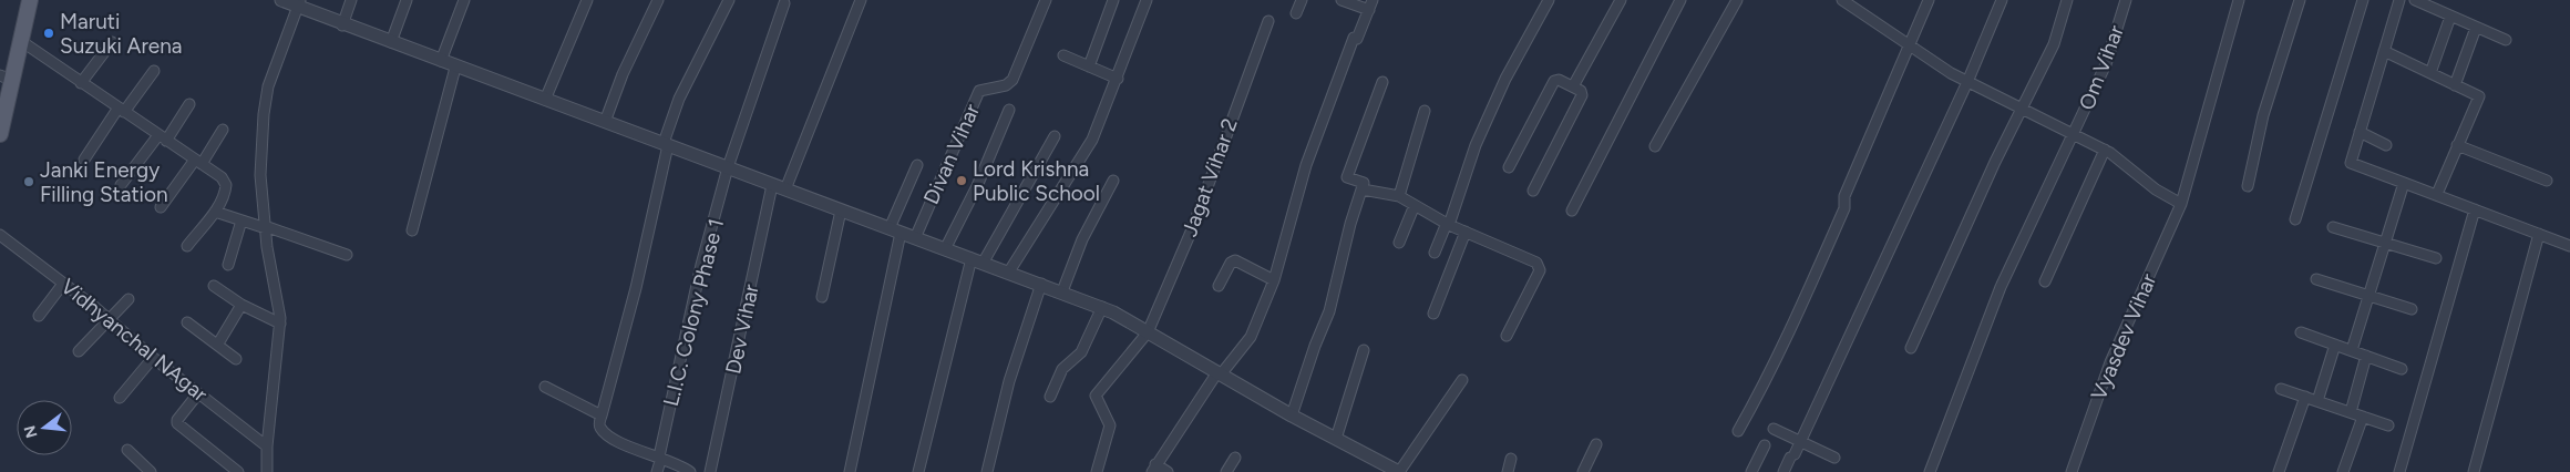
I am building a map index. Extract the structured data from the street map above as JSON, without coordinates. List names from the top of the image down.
{
  "streets": {
    "street": [
      "Om Vihar",
      "Divan Vihar",
      "Jagat Vihar 2",
      "L.I.C. Colony Phase 1",
      "Dev Vihar",
      "Vyasdev Vihar",
      "Vidhyanchal NAgar"
    ]
  },
  "places": ["Maruti Suzuki Arena", "Lord Krishna Public School", "Janki Energy Filling Station"],
  "north": "left"
}
